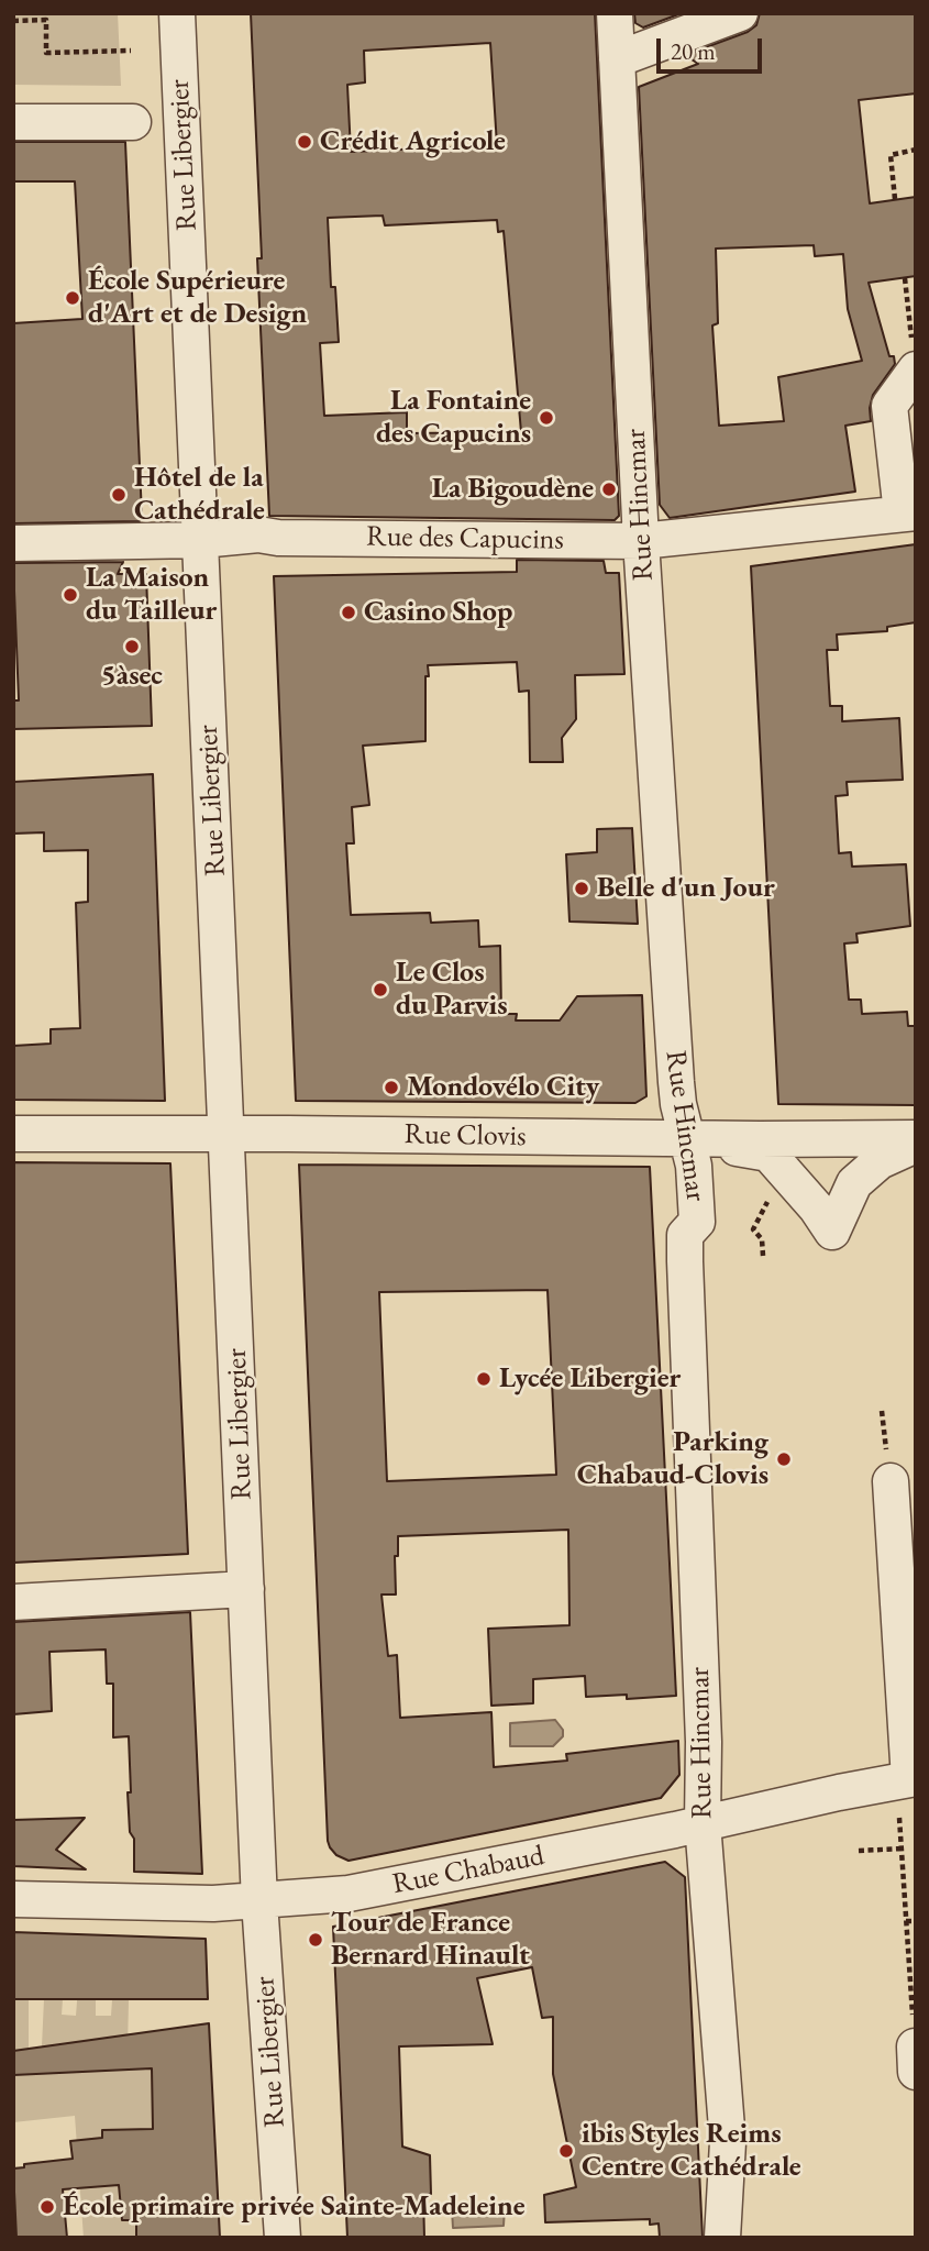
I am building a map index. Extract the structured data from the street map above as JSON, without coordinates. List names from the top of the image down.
{
  "streets": {
    "street": [
      "Rue Libergier",
      "Rue Hincmar",
      "Rue des Capucins",
      "Rue Clovis",
      "Rue Chabaud"
    ]
  },
  "crossings": [
    ["Rue Libergier", "Rue des Capucins"],
    ["Rue Libergier", "Rue Clovis"],
    ["Rue Libergier", "Rue Chabaud"],
    ["Rue Hincmar", "Rue des Capucins"],
    ["Rue Hincmar", "Rue Clovis"],
    ["Rue Hincmar", "Rue Chabaud"]
  ],
  "places": [
    "Crédit Agricole",
    "École Supérieure d'Art et de Design",
    "La Fontaine des Capucins",
    "La Bigoudène",
    "Hôtel de la Cathédrale",
    "La Maison du Tailleur",
    "Casino Shop",
    "5àsec",
    "Belle d'un Jour",
    "Le Clos du Parvis",
    "Mondovélo City",
    "Lycée Libergier",
    "Parking Chabaud-Clovis",
    "Tour de France Bernard Hinault",
    "ibis Styles Reims Centre Cathédrale",
    "École primaire privée Sainte-Madeleine"
  ],
  "scale_bar": "20 m"
}
